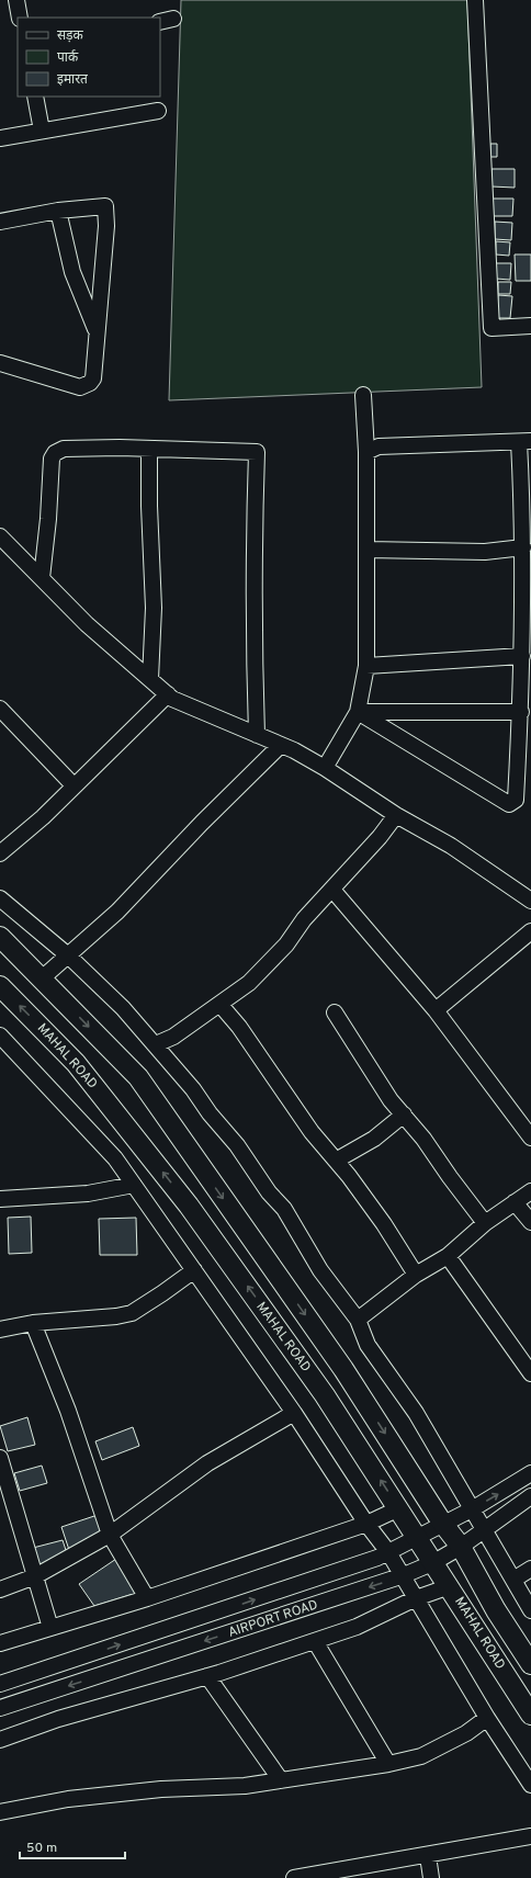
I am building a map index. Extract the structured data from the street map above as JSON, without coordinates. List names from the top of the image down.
{
  "streets": {
    "main road": ["MAHAL ROAD"],
    "street": ["AIRPORT ROAD"]
  },
  "crossings": [
    ["MAHAL ROAD", "AIRPORT ROAD"]
  ],
  "legend": ["सड़क", "पार्क", "इमारत"],
  "scale_bar": "50 m"
}
